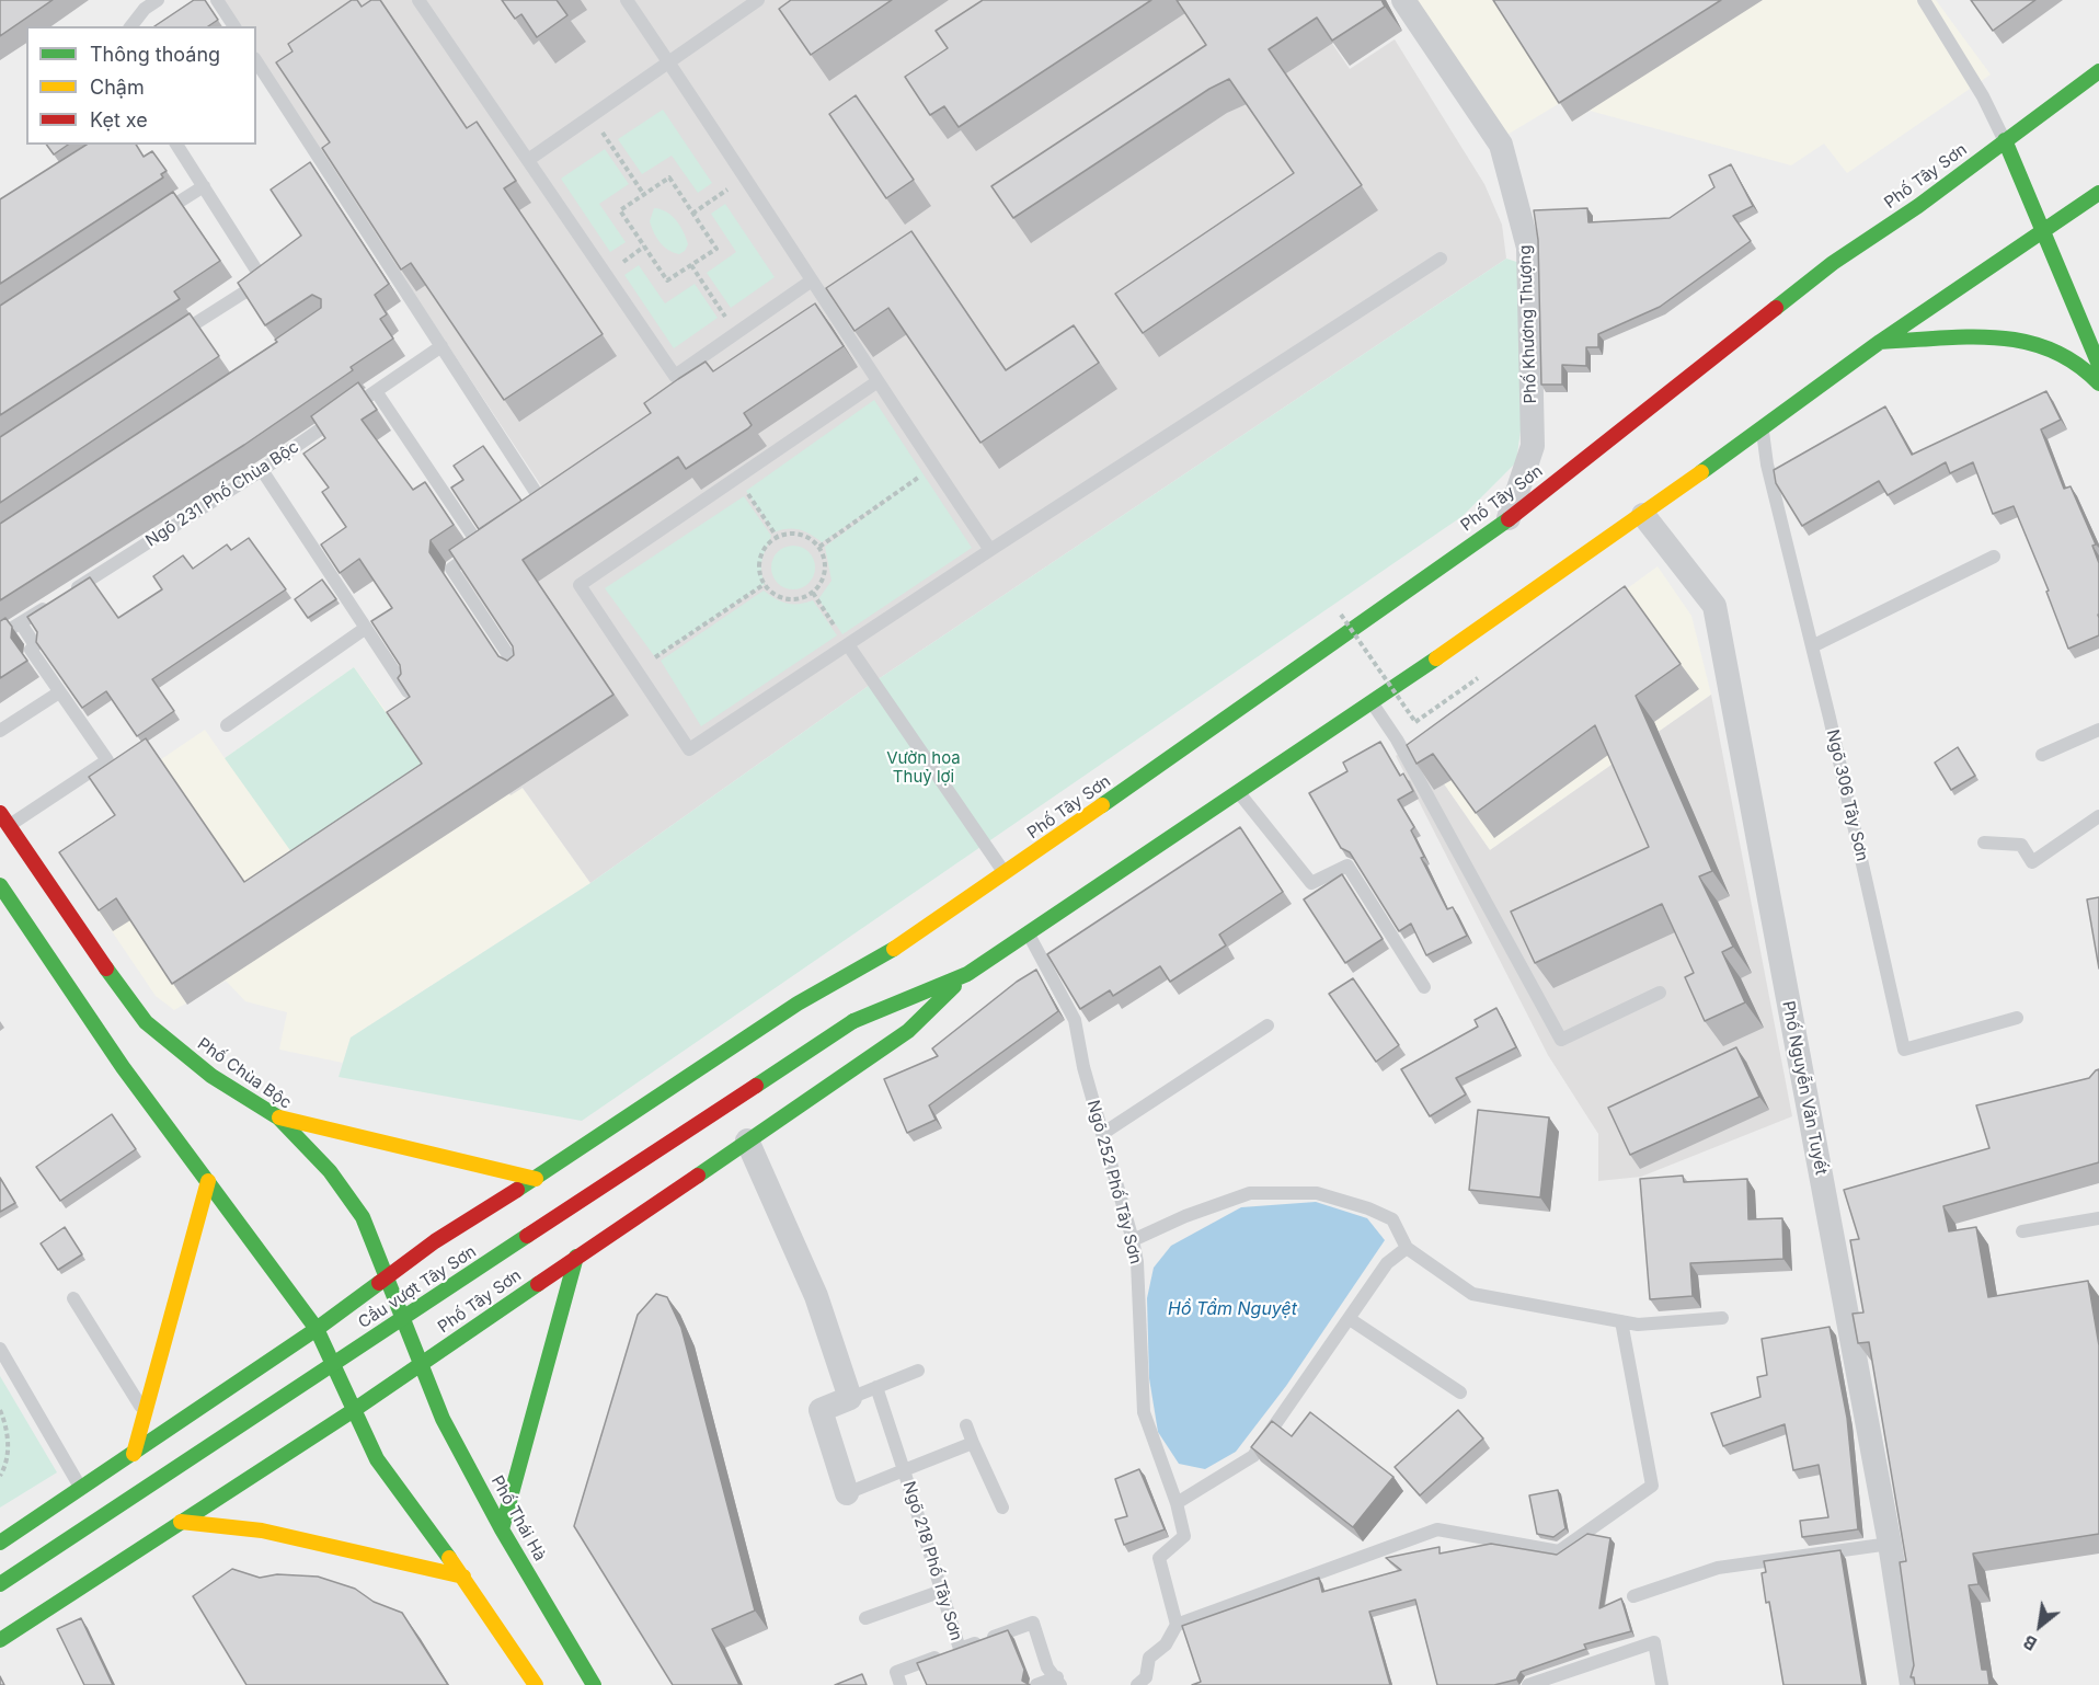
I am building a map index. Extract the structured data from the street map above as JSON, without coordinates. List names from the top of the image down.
{
  "streets": {
    "main road": [
      "Phố Tây Sơn",
      "Phố Chùa Bộc",
      "Cầu vượt Tây Sơn",
      "Phố Thái Hà"
    ],
    "street": ["Phố Khương Thượng", "Phố Nguyễn Văn Tuyết", "Ngõ 218 Phố Tây Sơn"],
    "lane": ["Ngõ 231 Phố Chùa Bộc", "Ngõ 306 Tây Sơn", "Ngõ 252 Phố Tây Sơn"]
  },
  "crossings": [
    ["Phố Tây Sơn", "Phố Khương Thượng"],
    ["Phố Tây Sơn", "Ngõ 306 Tây Sơn"],
    ["Phố Tây Sơn", "Phố Chùa Bộc"],
    ["Phố Tây Sơn", "Phố Nguyễn Văn Tuyết"],
    ["Phố Tây Sơn", "Ngõ 252 Phố Tây Sơn"],
    ["Phố Tây Sơn", "Cầu vượt Tây Sơn"],
    ["Phố Tây Sơn", "Phố Thái Hà"],
    ["Phố Chùa Bộc", "Phố Thái Hà"]
  ],
  "water": ["Hồ Tẩm Nguyệt"],
  "parks": ["Vườn hoa Thuỷ lợi"],
  "legend": ["Thông thoáng", "Chậm", "Kẹt xe"],
  "north": "bottom left"
}
